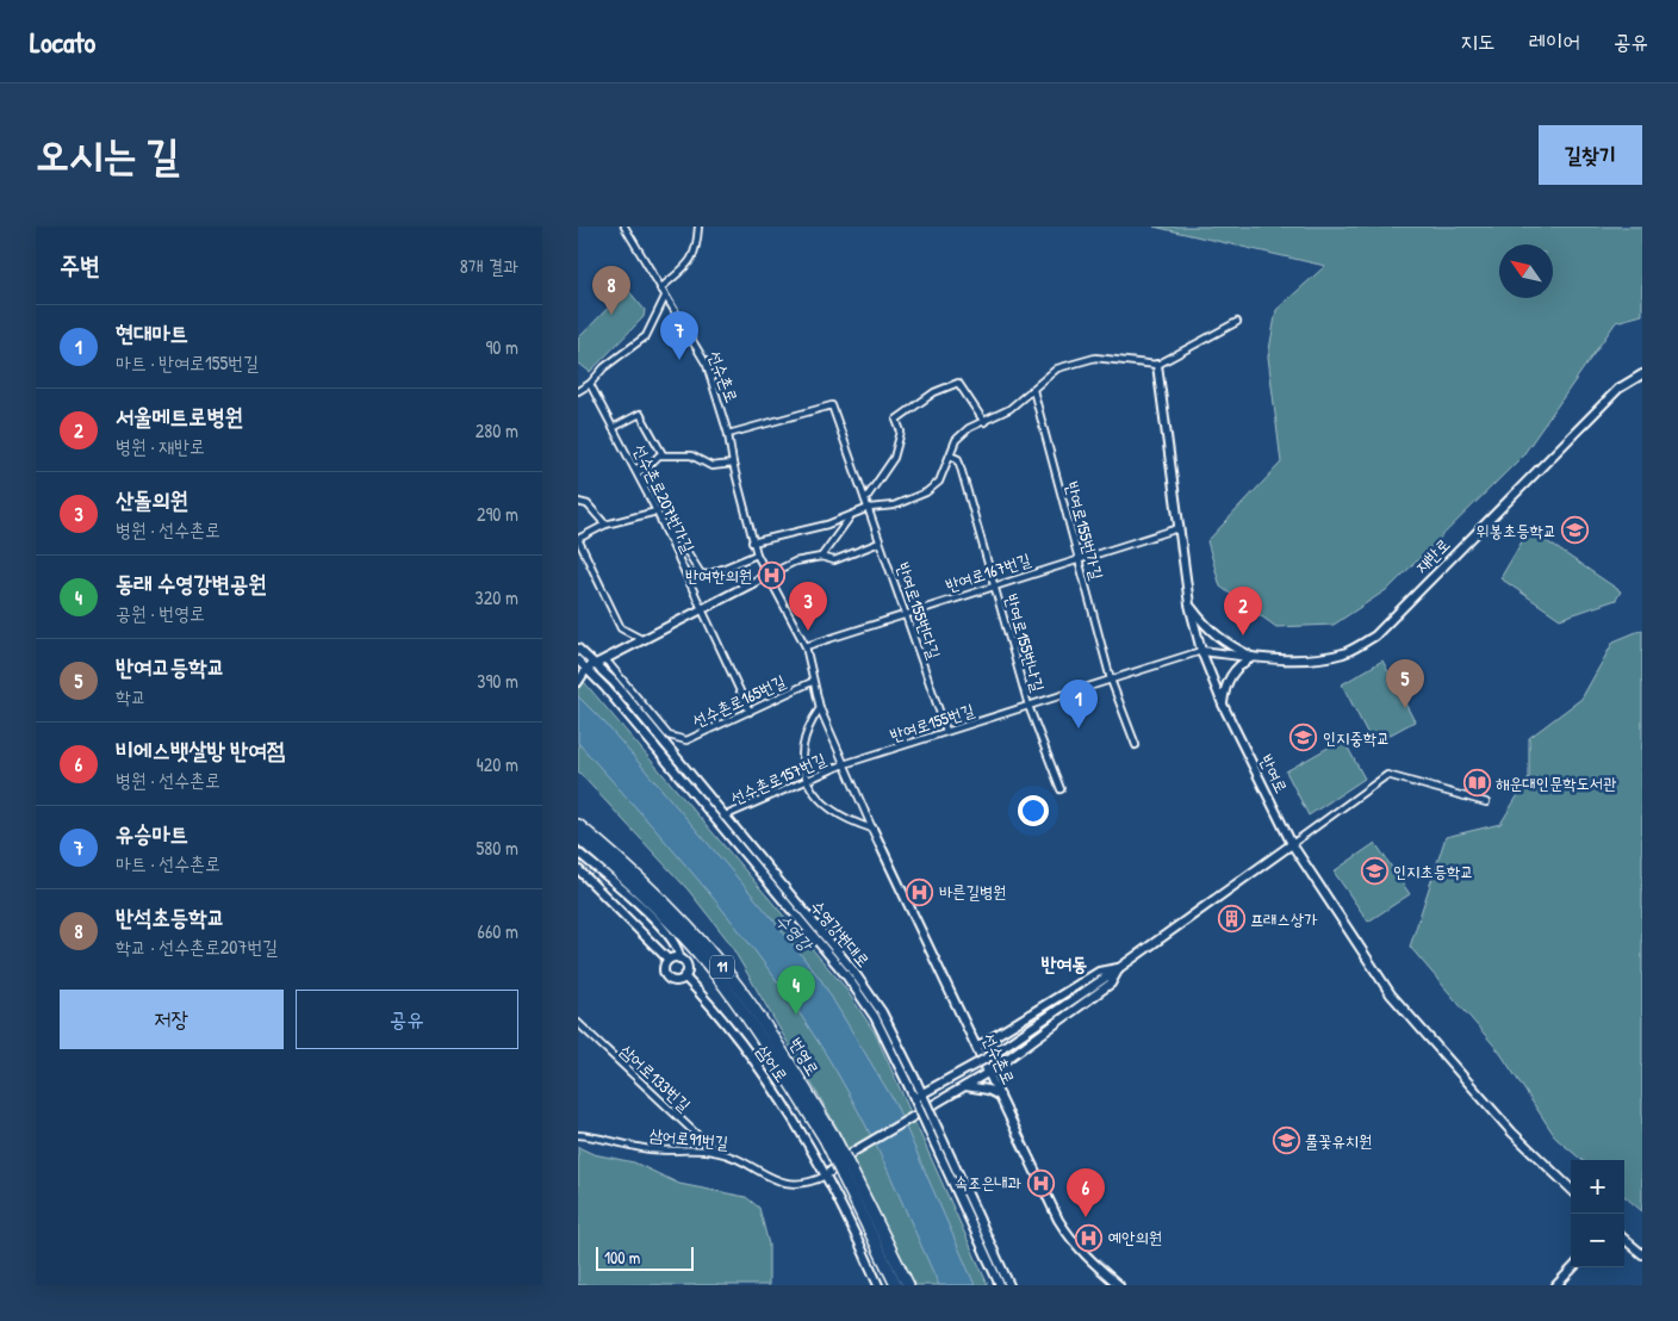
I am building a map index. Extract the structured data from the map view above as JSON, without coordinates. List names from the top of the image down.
{
  "streets": {
    "highway": ["11", "번영로"],
    "main road": [
      "선수촌로",
      "재반로",
      "반여로",
      "수영강변대로",
      "삼어로"
    ],
    "street": [
      "선수촌로207번가길",
      "반여로155번가길",
      "반여로167번길",
      "반여로155번다길",
      "반여로155번나길",
      "선수촌로165번길",
      "반여로155번길",
      "선수촌로157번길",
      "삼어로133번길",
      "삼어로91번길"
    ]
  },
  "crossings": [
    ["선수촌로", "반여로167번길"],
    ["선수촌로", "반여로155번다길"],
    ["선수촌로", "선수촌로165번길"],
    ["선수촌로", "반여로155번길"],
    ["선수촌로", "선수촌로157번길"],
    ["선수촌로207번가길", "선수촌로165번길"],
    ["반여로155번가길", "반여로167번길"],
    ["반여로155번가길", "반여로155번길"],
    ["재반로", "반여로155번길"],
    ["재반로", "반여로"],
    ["반여로167번길", "반여로155번다길"],
    ["반여로167번길", "반여로155번나길"],
    ["반여로167번길", "반여로"],
    ["반여로155번다길", "반여로155번길"],
    ["반여로155번나길", "반여로155번길"],
    ["반여로155번길", "반여로"],
    ["반여로155번길", "선수촌로157번길"],
    ["선수촌로157번길", "수영강변대로"],
    ["삼어로", "삼어로91번길"],
    ["삼어로133번길", "삼어로91번길"]
  ],
  "districts": ["반여동"],
  "water": ["수영강"],
  "places": {
    "school or university": [
      "위봉초등학교",
      "인지중학교",
      "인지초등학교",
      "풀꽃유치원"
    ],
    "hospital": [
      "반여한의원",
      "바른길병원",
      "속조은내과",
      "예안의원"
    ],
    "library": ["해운대인문학도서관"],
    "building": ["프래스상가"]
  },
  "scale_bar": "100 m",
  "north": "top left",
  "page": {
    "header": "Locato",
    "nav": ["지도", "레이어", "공유"],
    "buttons": [
      "길찾기",
      ["저장", "공유"]
    ],
    "title": "오시는 길",
    "heading": ["주변", "8개 결과"],
    "pins": [
      "8",
      "7",
      "3",
      "2",
      "5",
      "1",
      "4",
      "6"
    ],
    "list": [
      {
        "mark": "1",
        "name": "현대마트",
        "note": "마트 · 반여로155번길",
        "value": "90 m"
      },
      {
        "mark": "2",
        "name": "서울메트로병원",
        "note": "병원 · 재반로",
        "value": "280 m"
      },
      {
        "mark": "3",
        "name": "산돌의원",
        "note": "병원 · 선수촌로",
        "value": "290 m"
      },
      {
        "mark": "4",
        "name": "동래 수영강변공원",
        "note": "공원 · 번영로",
        "value": "320 m"
      },
      {
        "mark": "5",
        "name": "반여고등학교",
        "note": "학교",
        "value": "390 m"
      },
      {
        "mark": "6",
        "name": "비에스뱃살방 반여점",
        "note": "병원 · 선수촌로",
        "value": "420 m"
      },
      {
        "mark": "7",
        "name": "유승마트",
        "note": "마트 · 선수촌로",
        "value": "580 m"
      },
      {
        "mark": "8",
        "name": "반석초등학교",
        "note": "학교 · 선수촌로207번길",
        "value": "660 m"
      }
    ],
    "map_buttons": ["+", "−"],
    "scale": "100 m"
  }
}
